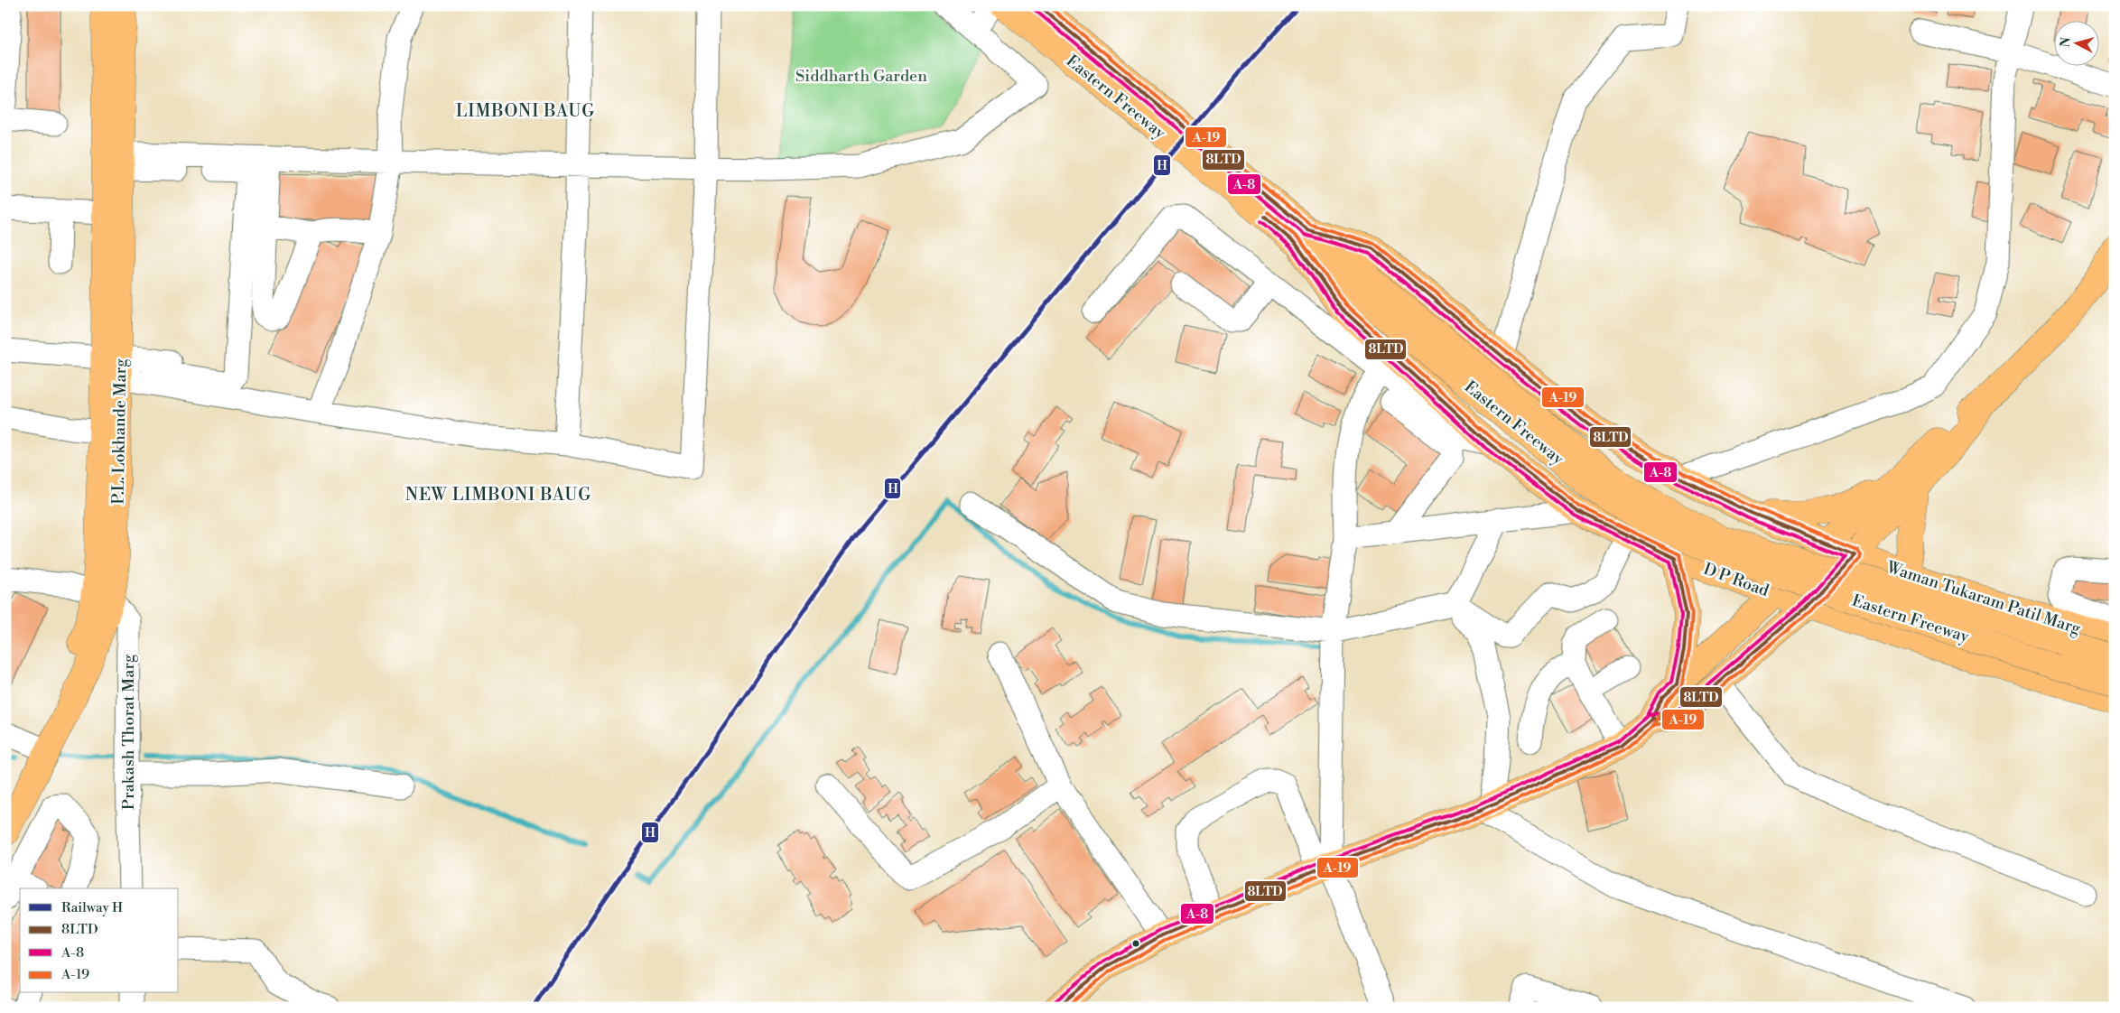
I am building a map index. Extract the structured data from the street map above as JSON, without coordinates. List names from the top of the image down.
{
  "streets": {
    "main road": [
      "Eastern Freeway",
      "P.L. Lokhande Marg",
      "D P Road",
      "Waman Tukaram Patil Marg"
    ],
    "street": ["Prakash Thorat Marg"]
  },
  "crossings": [
    ["Eastern Freeway", "D P Road"],
    ["Eastern Freeway", "Waman Tukaram Patil Marg"],
    ["P.L. Lokhande Marg", "Prakash Thorat Marg"],
    ["D P Road", "Waman Tukaram Patil Marg"]
  ],
  "districts": ["LIMBONI BAUG", "NEW LIMBONI BAUG"],
  "parks": ["Siddharth Garden"],
  "lines": [
    "rail line H",
    "transit line 8LTD",
    "transit line A-19",
    "transit line A-8"
  ],
  "legend": [
    "Railway H",
    "8LTD",
    "A-8",
    "A-19"
  ],
  "north": "left"
}
